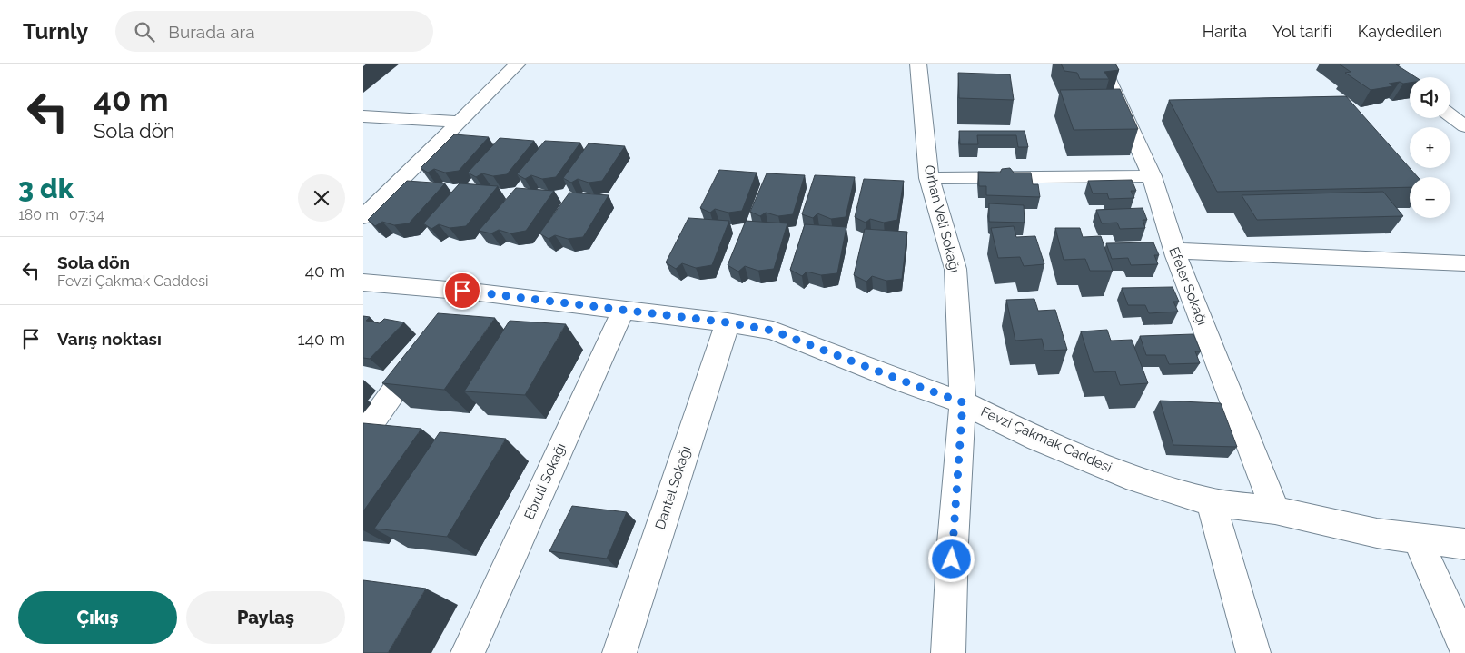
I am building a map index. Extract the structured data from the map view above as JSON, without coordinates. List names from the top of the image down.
{
  "streets": {
    "street": [
      "Orhan Veli Sokağı",
      "Efeler Sokağı",
      "Fevzi Çakmak Caddesi",
      "Ebruli Sokağı",
      "Dantel Sokağı"
    ]
  },
  "crossings": [
    ["Orhan Veli Sokağı", "Fevzi Çakmak Caddesi"],
    ["Efeler Sokağı", "Fevzi Çakmak Caddesi"],
    ["Fevzi Çakmak Caddesi", "Ebruli Sokağı"],
    ["Fevzi Çakmak Caddesi", "Dantel Sokağı"]
  ],
  "page": {
    "header": "Turnly",
    "search": "Burada ara",
    "nav": ["Harita", "Yol tarifi", "Kaydedilen"],
    "turn": ["40 m", "Sola dön"],
    "map_buttons": ["+", "−"],
    "heading": ["3 dk", "180 m · 07:34"],
    "list": [
      {
        "name": "Sola dön",
        "note": "Fevzi Çakmak Caddesi",
        "value": "40 m"
      },
      {
        "name": "Varış noktası",
        "value": "140 m"
      }
    ],
    "buttons": ["Çıkış", "Paylaş"]
  }
}
